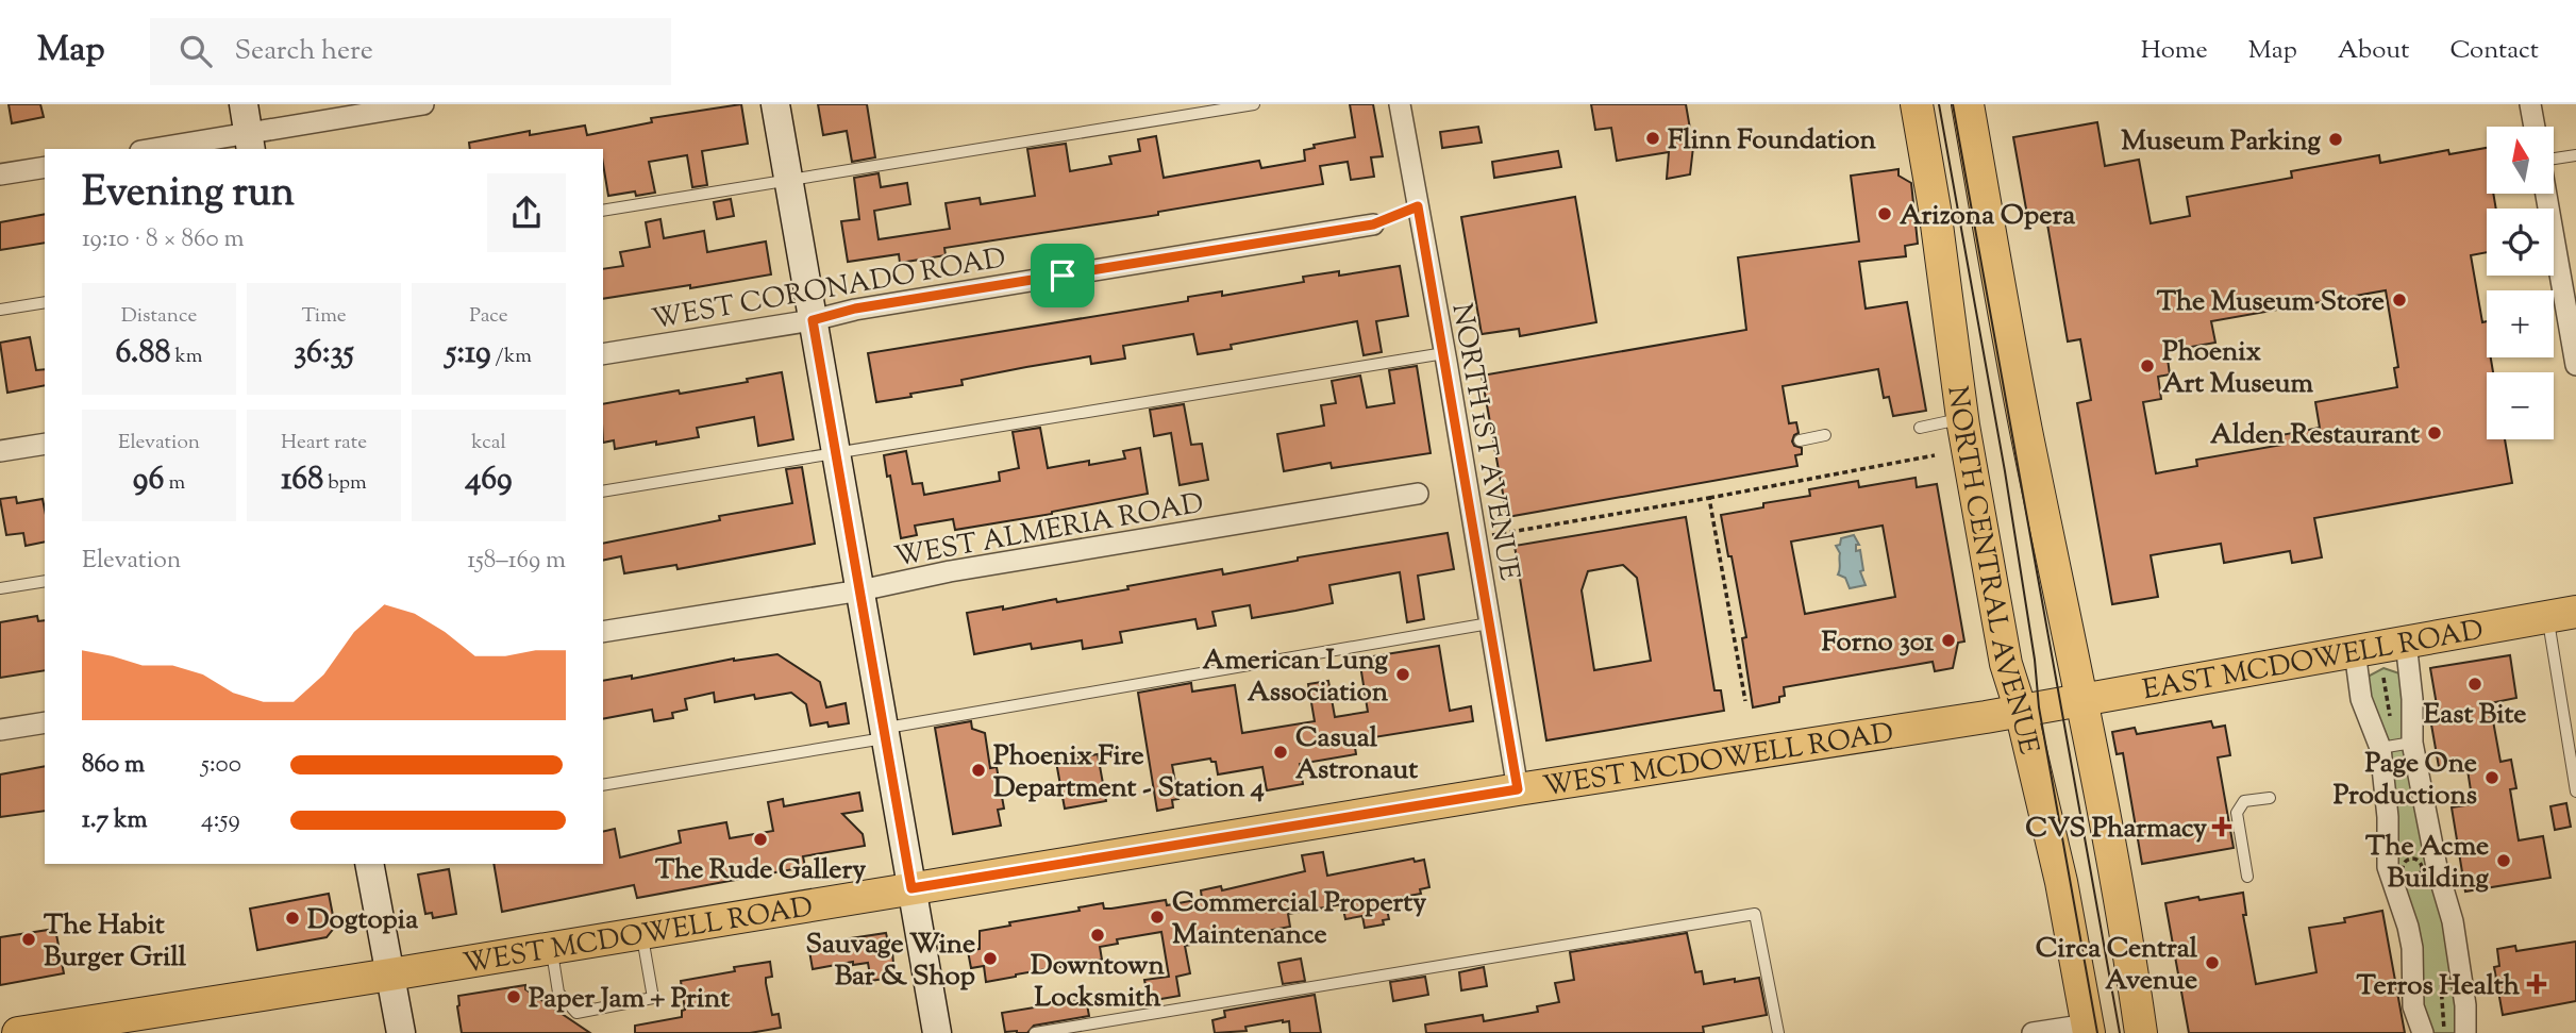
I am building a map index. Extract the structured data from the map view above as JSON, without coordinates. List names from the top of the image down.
{
  "streets": {
    "main road": ["NORTH CENTRAL AVENUE", "EAST MCDOWELL ROAD", "WEST MCDOWELL ROAD"],
    "street": ["WEST CORONADO ROAD", "NORTH 1ST AVENUE", "WEST ALMERIA ROAD"]
  },
  "crossings": [
    ["NORTH 1ST AVENUE", "WEST MCDOWELL ROAD"],
    ["NORTH CENTRAL AVENUE", "EAST MCDOWELL ROAD"],
    ["NORTH CENTRAL AVENUE", "WEST MCDOWELL ROAD"],
    ["EAST MCDOWELL ROAD", "WEST MCDOWELL ROAD"]
  ],
  "places": {
    "other": [
      "Flinn Foundation",
      "Museum Parking",
      "Arizona Opera",
      "The Museum Store",
      "Phoenix Art Museum",
      "Alden Restaurant",
      "Forno 301",
      "American Lung Association",
      "East Bite",
      "Casual Astronaut",
      "Phoenix Fire Department - Station 4",
      "Page One Productions",
      "The Rude Gallery",
      "The Acme Building",
      "Commercial Property Maintenance",
      "Dogtopia",
      "Downtown Locksmith",
      "The Habit Burger Grill",
      "Sauvage Wine Bar & Shop",
      "Circa Central Avenue",
      "Paper Jam + Print"
    ],
    "health": ["CVS Pharmacy", "Terros Health"]
  },
  "north": "top",
  "page": {
    "header": "Map",
    "search": "Search here",
    "nav": [
      "Home",
      "Map",
      "About",
      "Contact"
    ],
    "map_buttons": ["+", "−"],
    "heading": ["Evening run", "19:10 · 8 × 860 m"],
    "stats": [
      ["Distance", "6.88 km"],
      ["Time", "36:35"],
      ["Pace", "5:19 /km"],
      ["Elevation", "96 m"],
      ["Heart rate", "168 bpm"],
      ["kcal", "469"]
    ],
    "chart": ["Elevation", "158–169 m"],
    "list": [
      {
        "name": "860 m",
        "note": "5:00"
      },
      {
        "name": "1.7 km",
        "note": "4:59"
      }
    ]
  }
}
